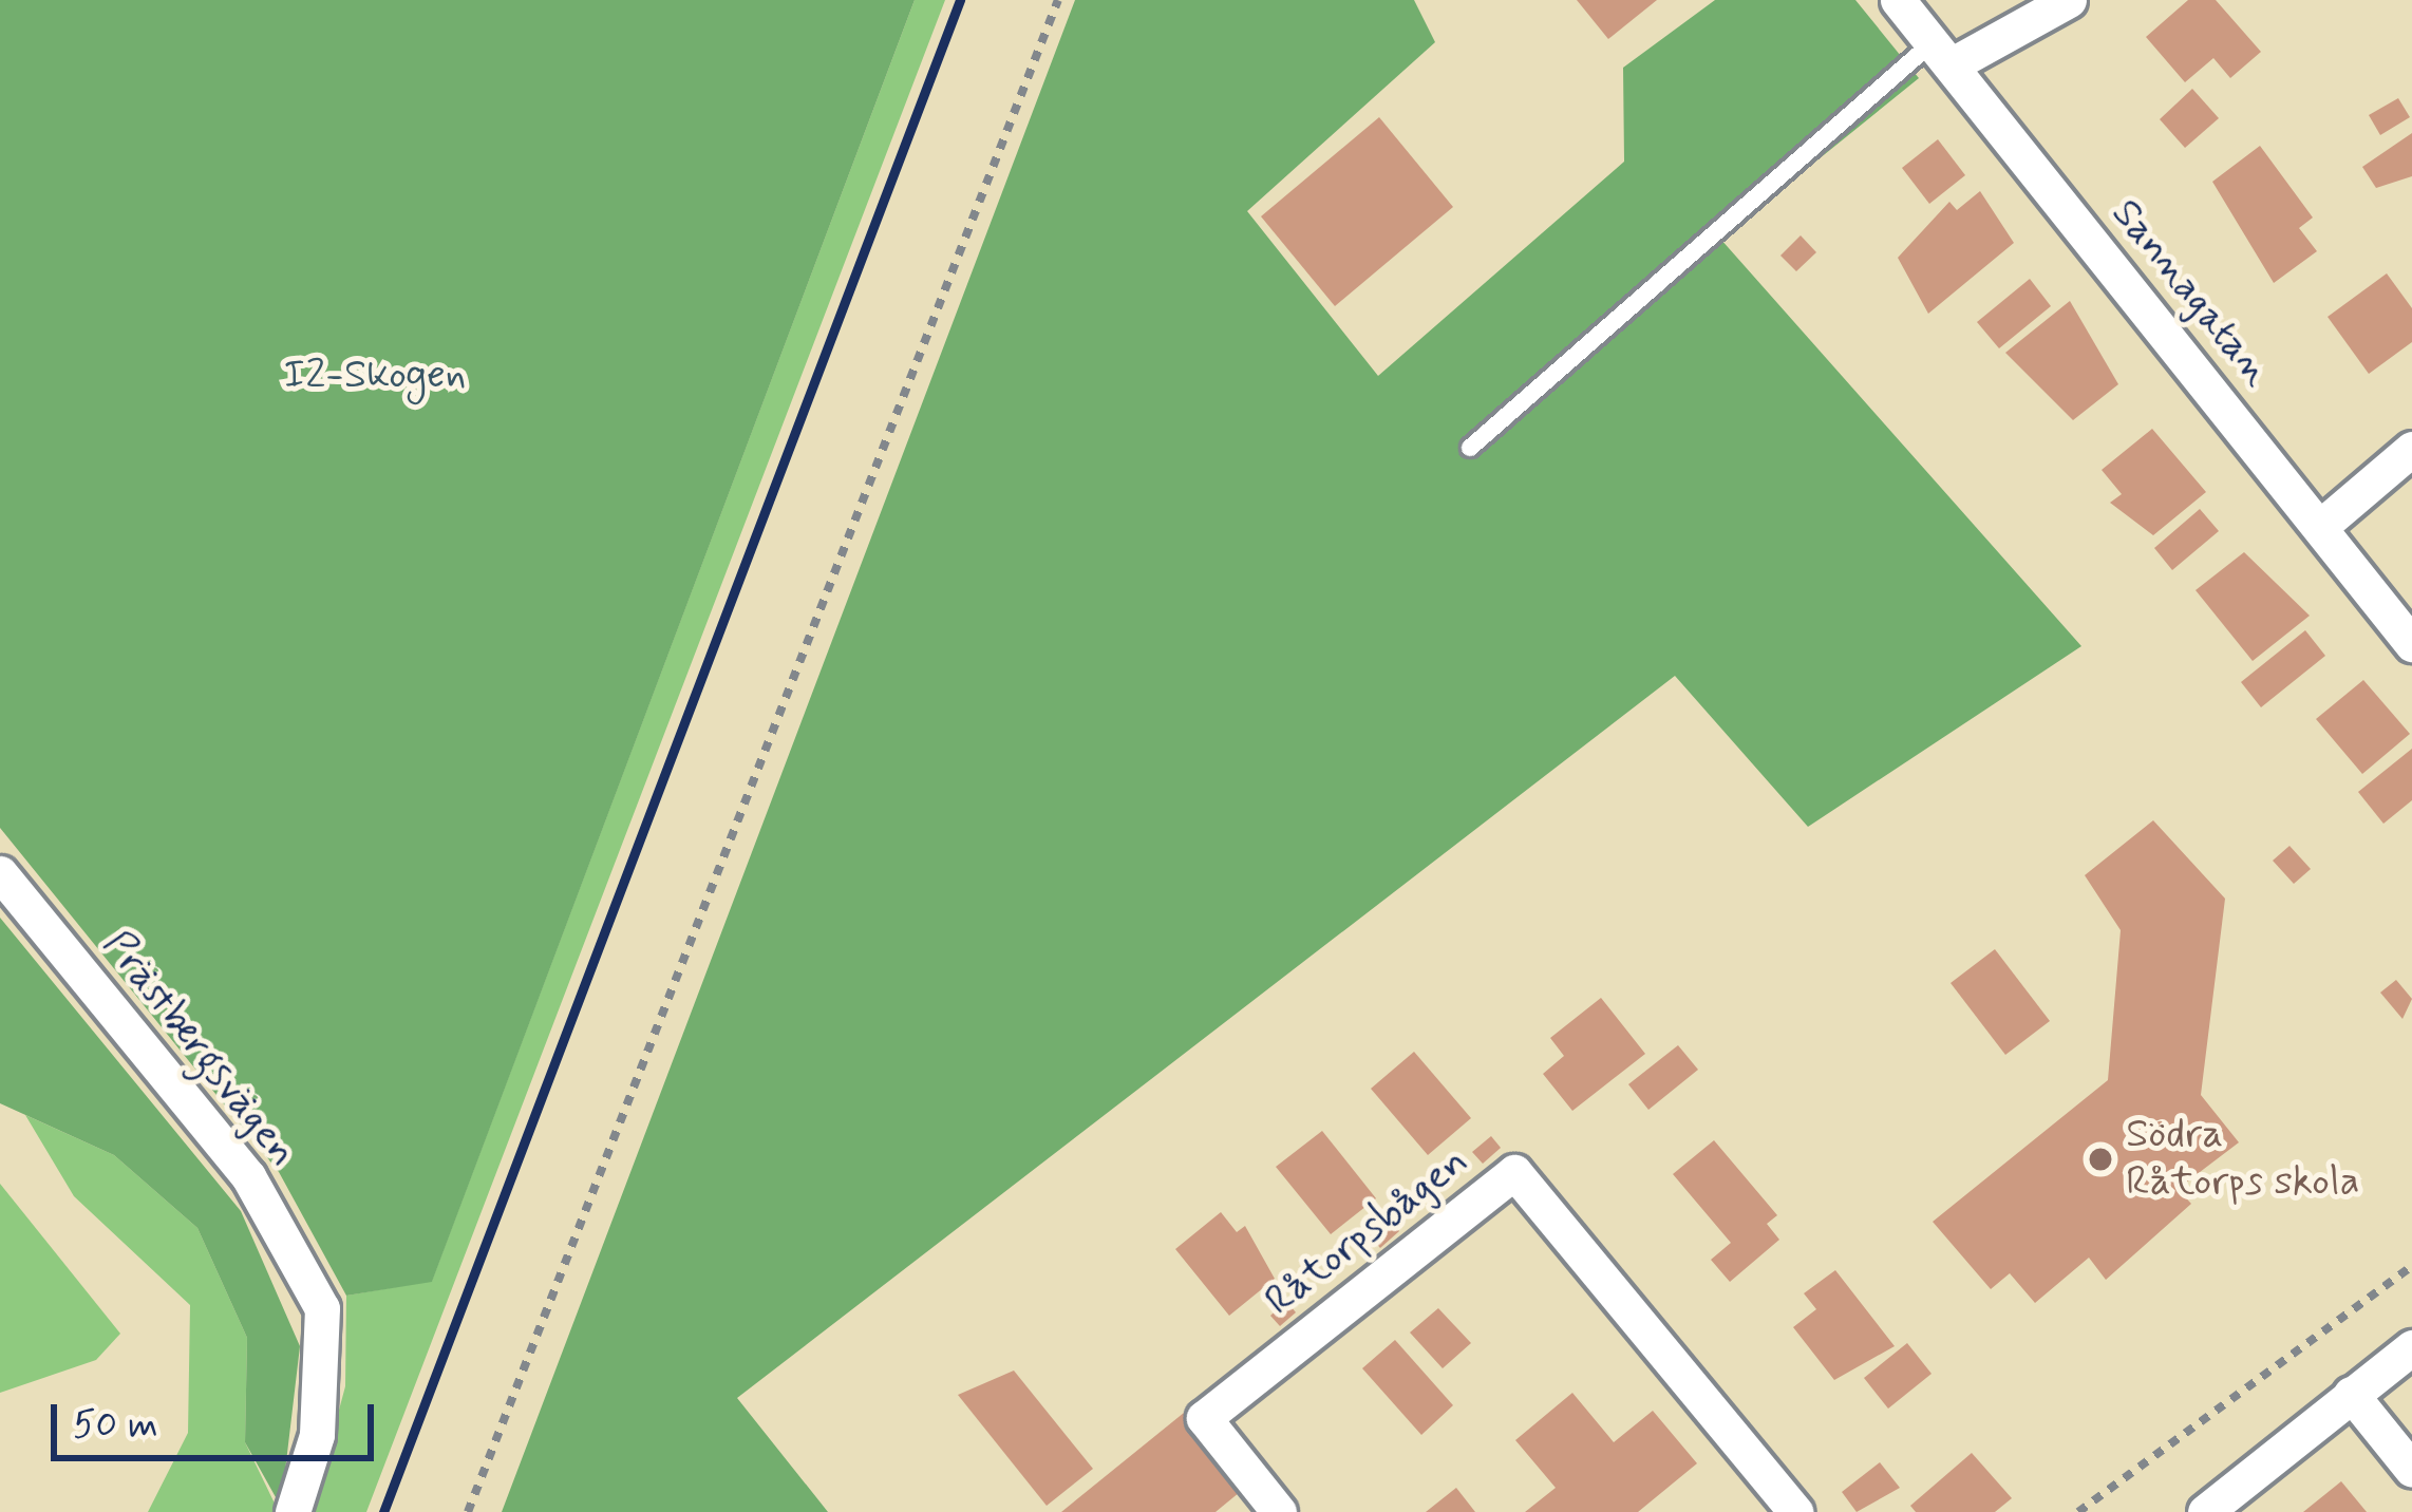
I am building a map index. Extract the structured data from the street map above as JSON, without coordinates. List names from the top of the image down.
{
  "streets": {
    "street": ["Sannagatan", "Prästbergsvägen", "Råtorpsbågen"]
  },
  "parks": ["I2-Skogen"],
  "places": ["Södra Råtorps skola"],
  "scale_bar": "50 m"
}
